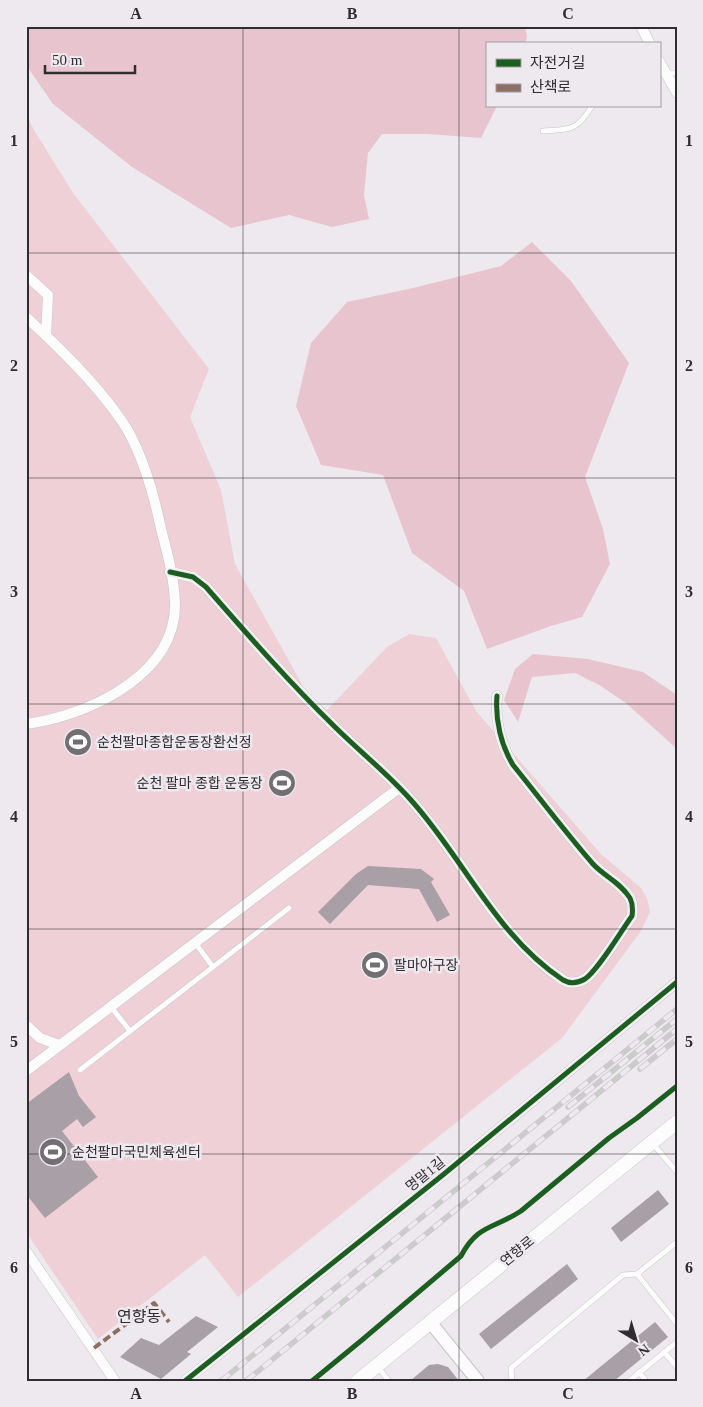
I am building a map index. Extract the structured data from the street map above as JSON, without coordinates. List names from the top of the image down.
{
  "streets": {
    "main road": ["연향로"],
    "street": ["명말1길"]
  },
  "districts": ["연향동"],
  "places": {
    "sports": [
      "순천팔마종합운동장환선정",
      "순천 팔마 종합 운동장",
      "팔마야구장",
      "순천팔마국민체육센터"
    ]
  },
  "legend": ["자전거길", "산책로"],
  "scale_bar": "50 m",
  "north": "bottom right",
  "grid": {
    "columns": ["A", "B", "C"],
    "rows": [
      "1",
      "2",
      "3",
      "4",
      "5",
      "6"
    ]
  }
}
